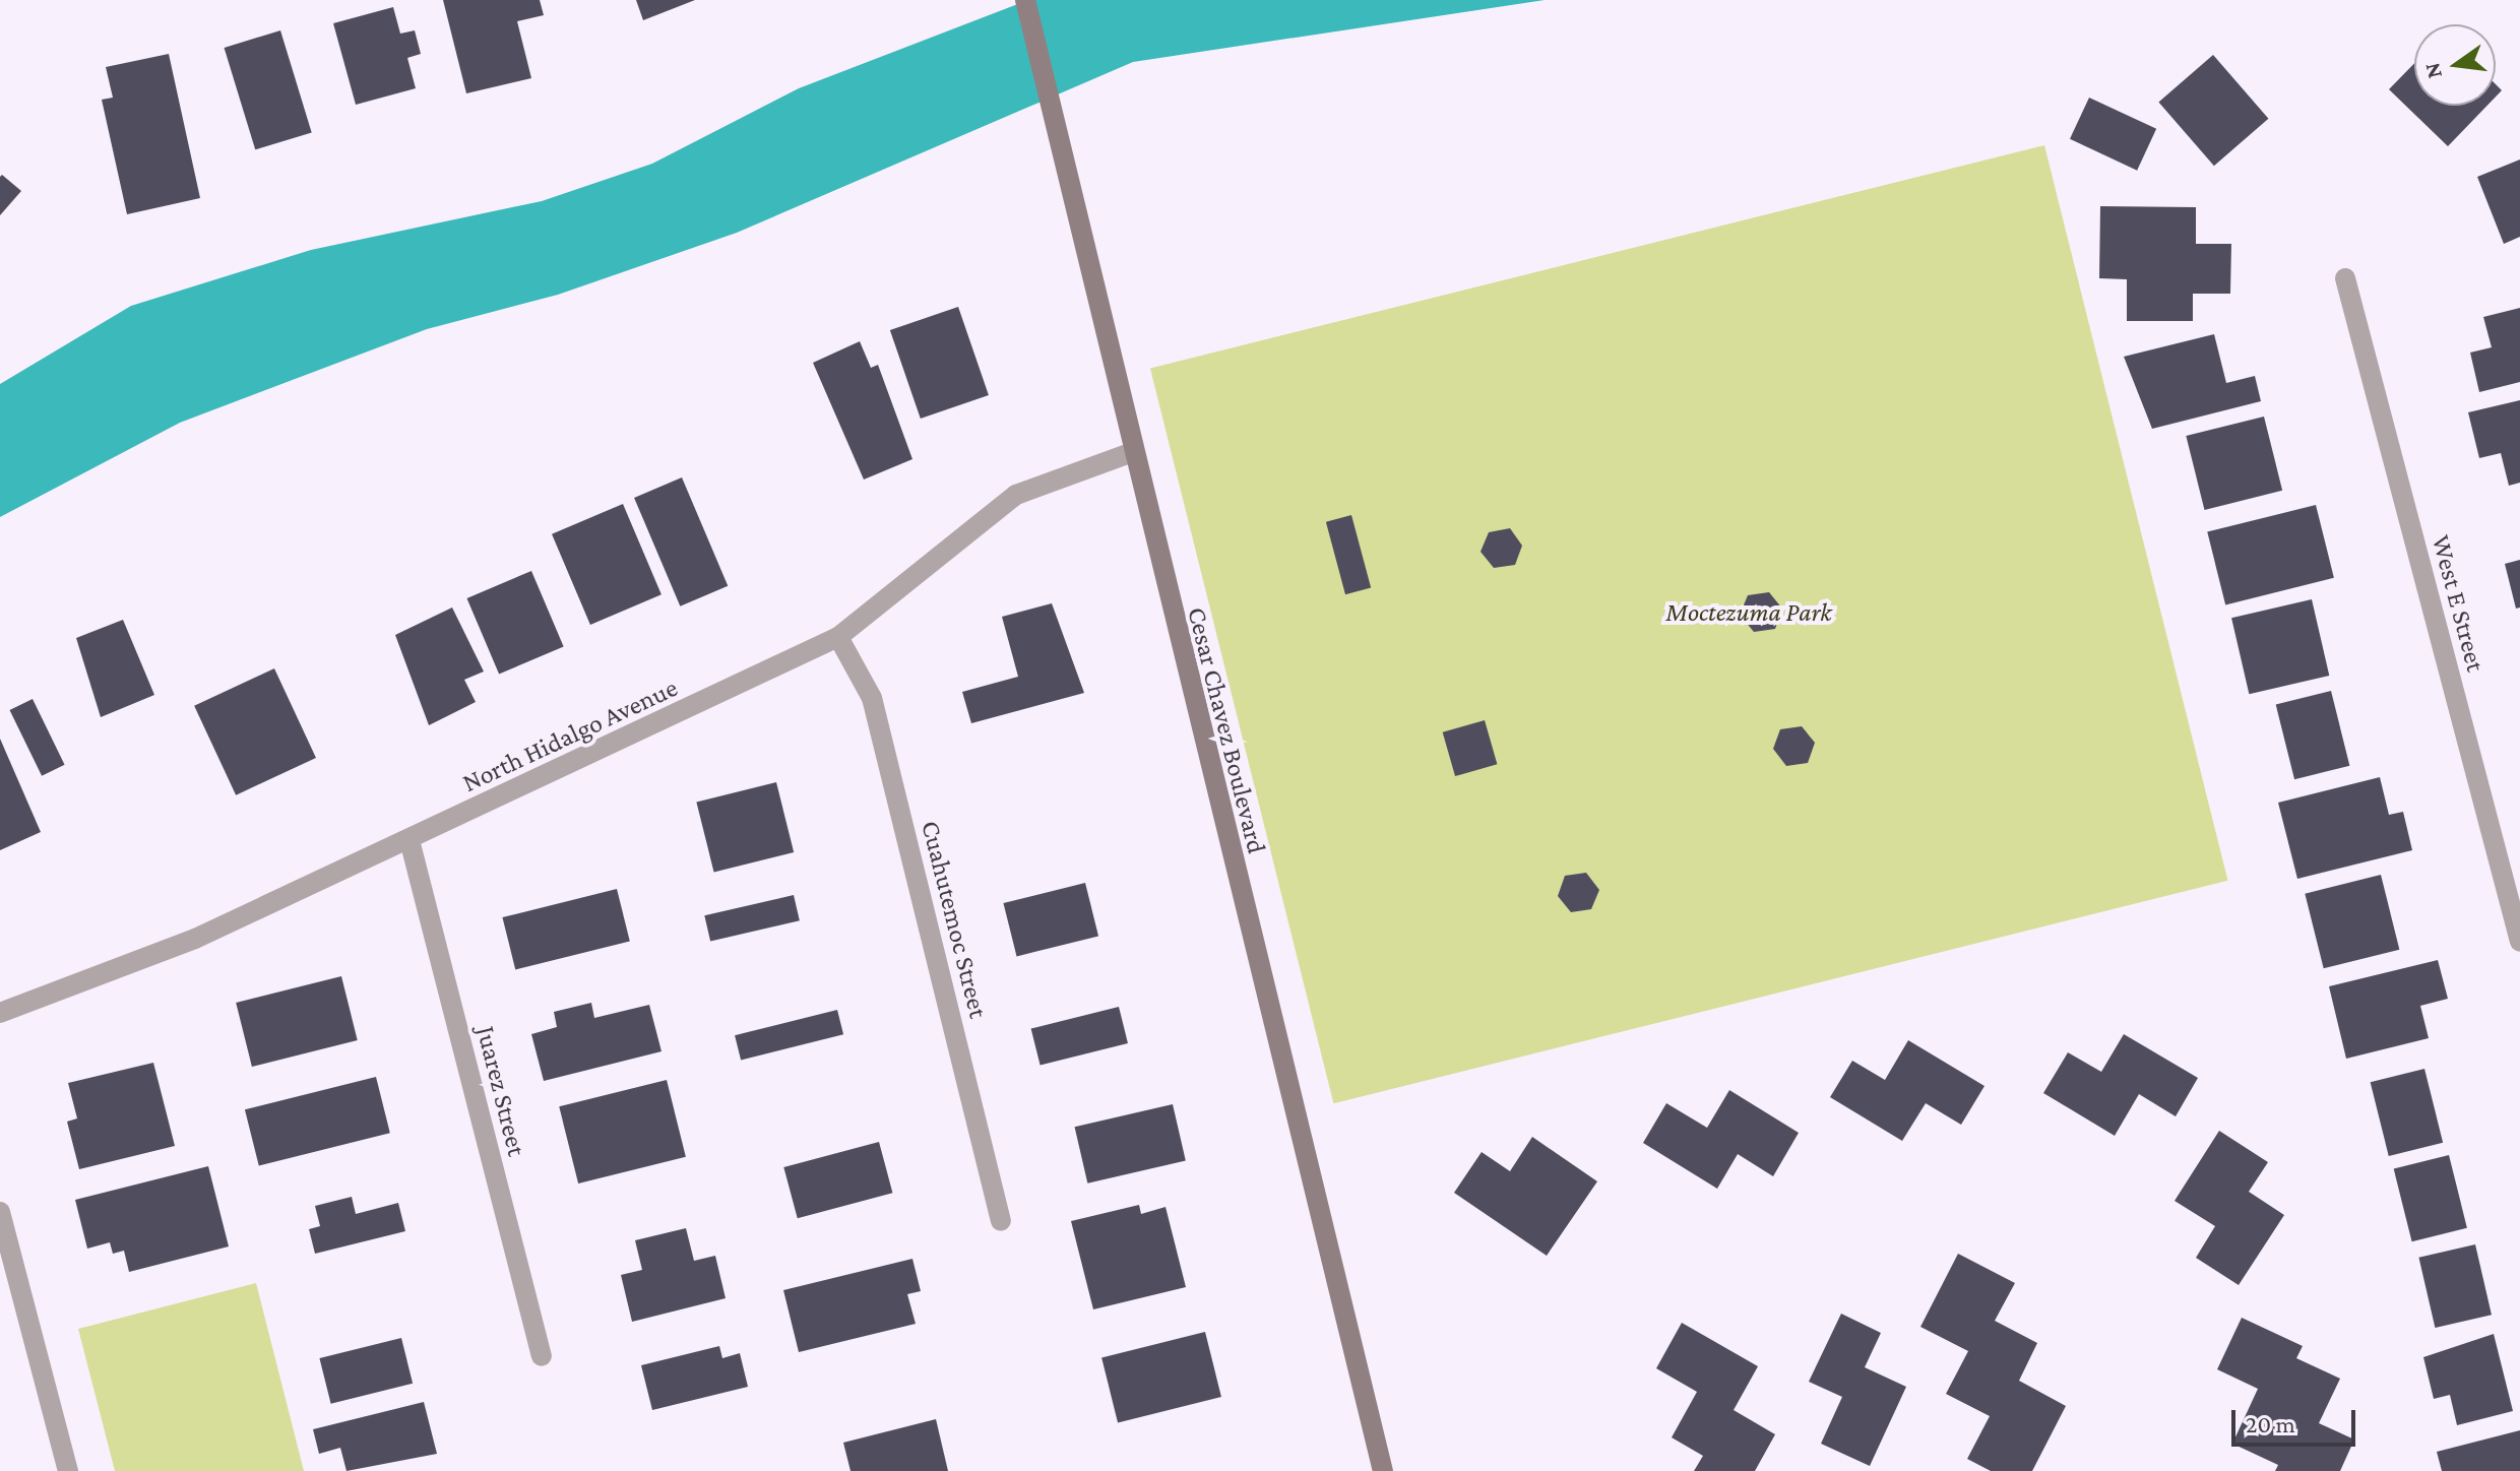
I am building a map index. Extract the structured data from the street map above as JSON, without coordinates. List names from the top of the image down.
{
  "streets": {
    "street": [
      "West E Street",
      "Cesar Chavez Boulevard",
      "North Hidalgo Avenue",
      "Cuahutemoc Street",
      "Juarez Street"
    ]
  },
  "crossings": [
    ["Cesar Chavez Boulevard", "North Hidalgo Avenue"],
    ["North Hidalgo Avenue", "Cuahutemoc Street"],
    ["North Hidalgo Avenue", "Juarez Street"]
  ],
  "parks": ["Moctezuma Park"],
  "scale_bar": "20 m",
  "north": "left"
}
